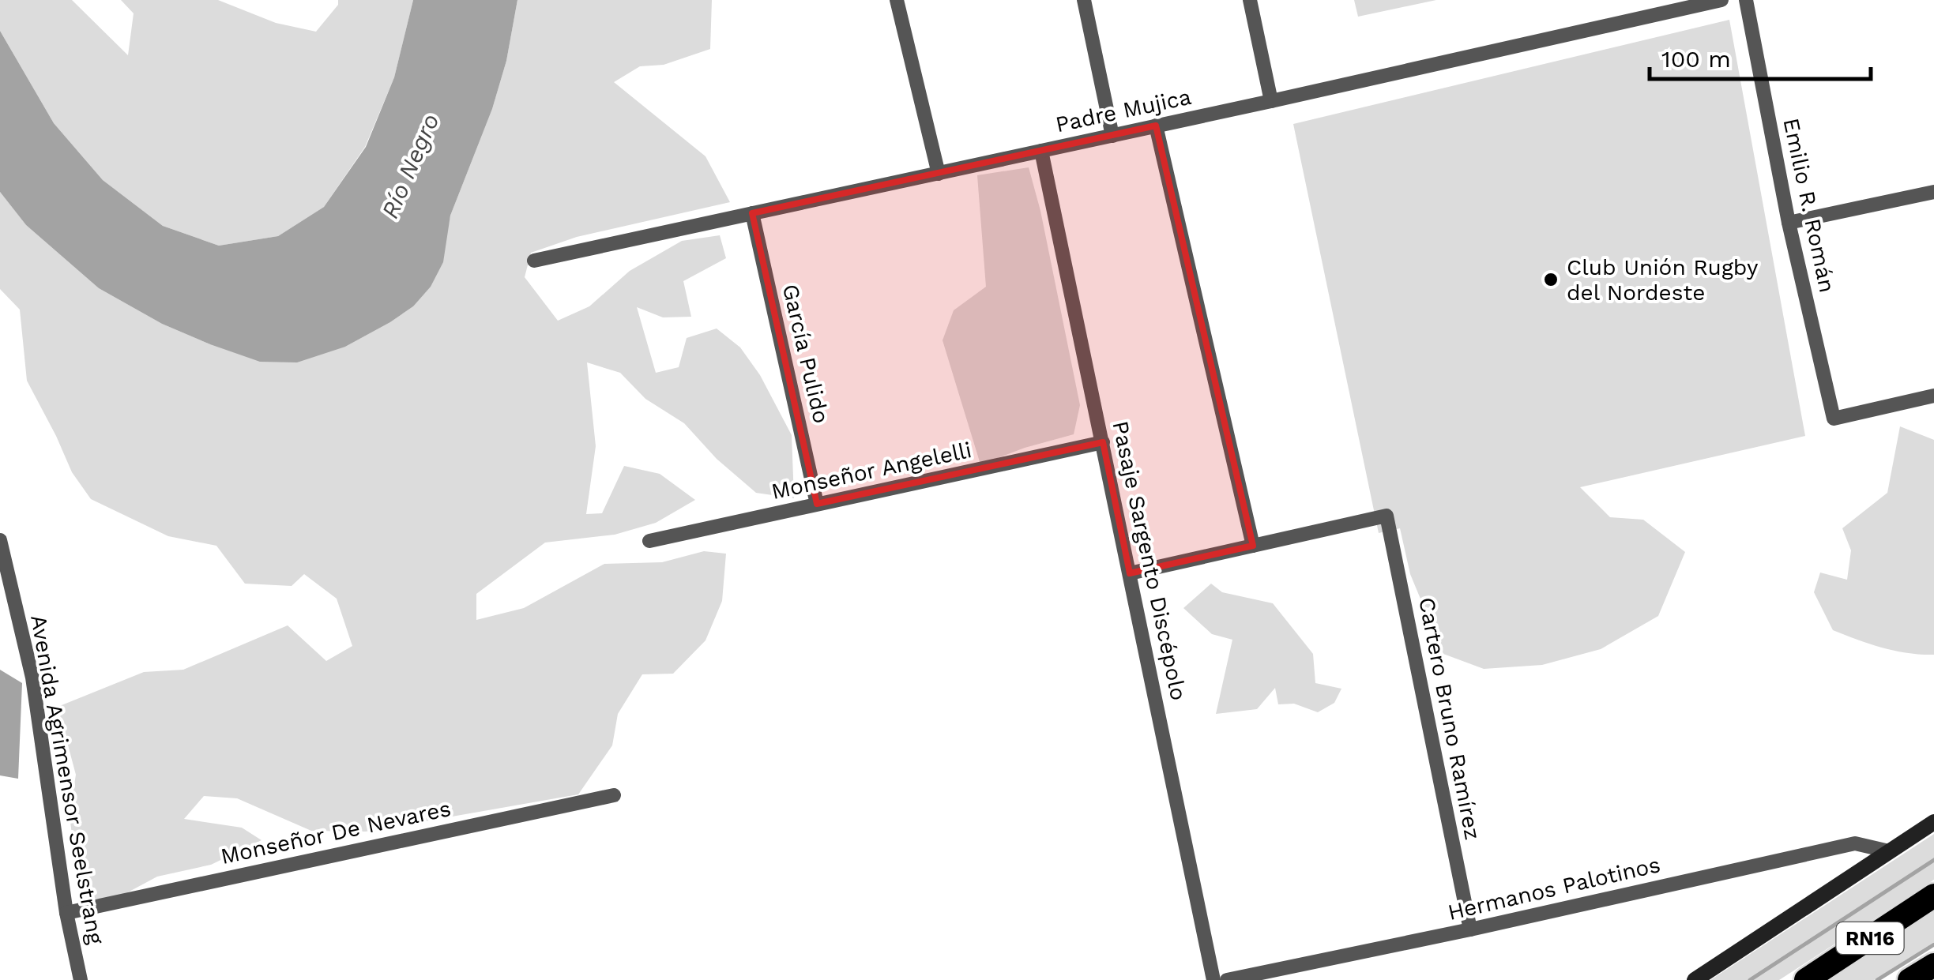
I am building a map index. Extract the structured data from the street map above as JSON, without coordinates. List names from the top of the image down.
{
  "streets": {
    "highway": ["RN16"],
    "street": [
      "Padre Mujica",
      "Emilio R. Román",
      "García Pulido",
      "Monseñor Angelelli",
      "Pasaje Sargento Discépolo",
      "Cartero Bruno Ramírez",
      "Avenida Agrimensor Seelstrang",
      "Monseñor De Nevares",
      "Hermanos Palotinos"
    ]
  },
  "crossings": [
    ["Padre Mujica", "García Pulido"],
    ["Padre Mujica", "Pasaje Sargento Discépolo"],
    ["García Pulido", "Monseñor Angelelli"],
    ["Monseñor Angelelli", "Pasaje Sargento Discépolo"],
    ["Cartero Bruno Ramírez", "Hermanos Palotinos"],
    ["Avenida Agrimensor Seelstrang", "Monseñor De Nevares"]
  ],
  "water": ["Río Negro"],
  "places": ["Club Unión Rugby del Nordeste"],
  "scale_bar": "100 m"
}
